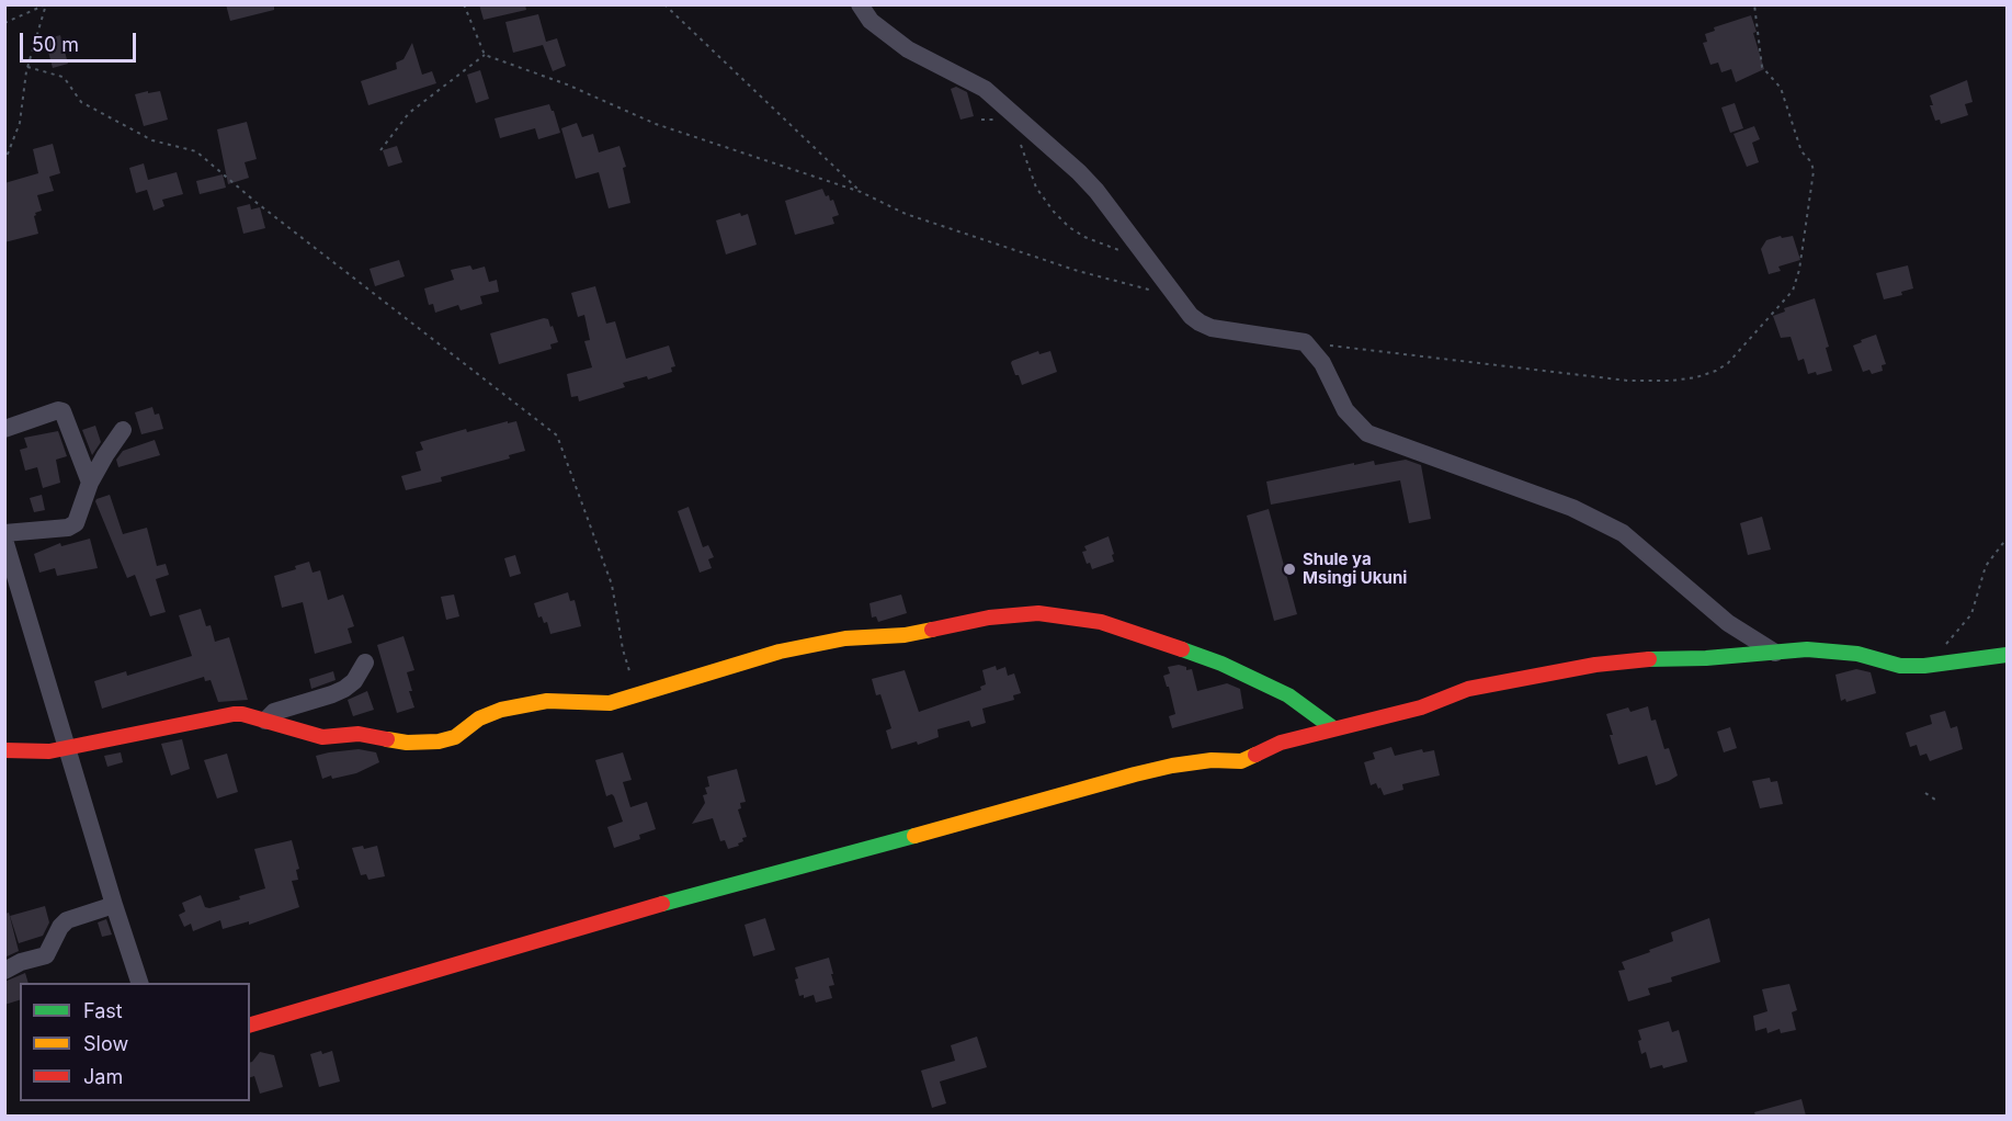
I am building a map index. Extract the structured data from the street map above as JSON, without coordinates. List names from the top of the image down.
{
  "places": ["Shule ya Msingi Ukuni"],
  "legend": ["Fast", "Slow", "Jam"],
  "scale_bar": "50 m"
}
